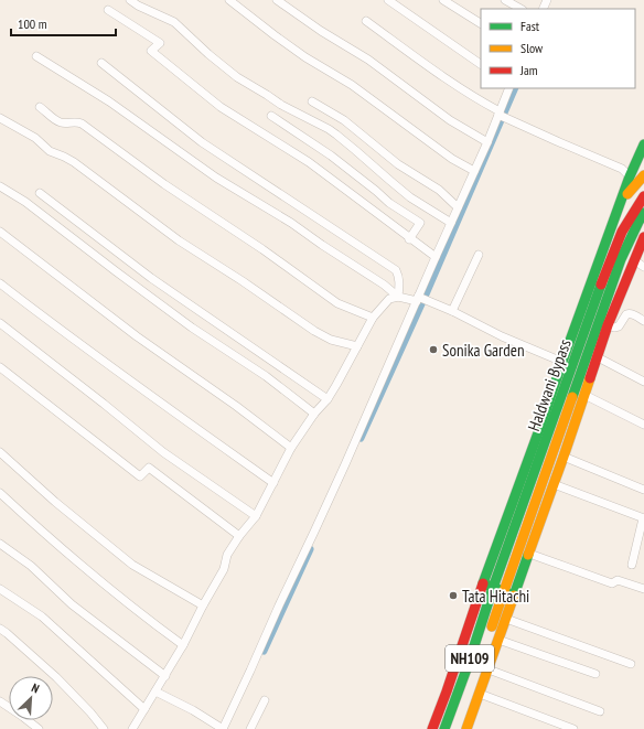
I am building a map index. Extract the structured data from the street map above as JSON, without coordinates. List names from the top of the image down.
{
  "streets": {
    "main road": ["Haldwani Bypass", "NH109"]
  },
  "crossings": [
    ["Haldwani Bypass", "NH109"]
  ],
  "places": ["Sonika Garden", "Tata Hitachi"],
  "legend": ["Fast", "Slow", "Jam"],
  "scale_bar": "100 m",
  "north": "top right"
}
